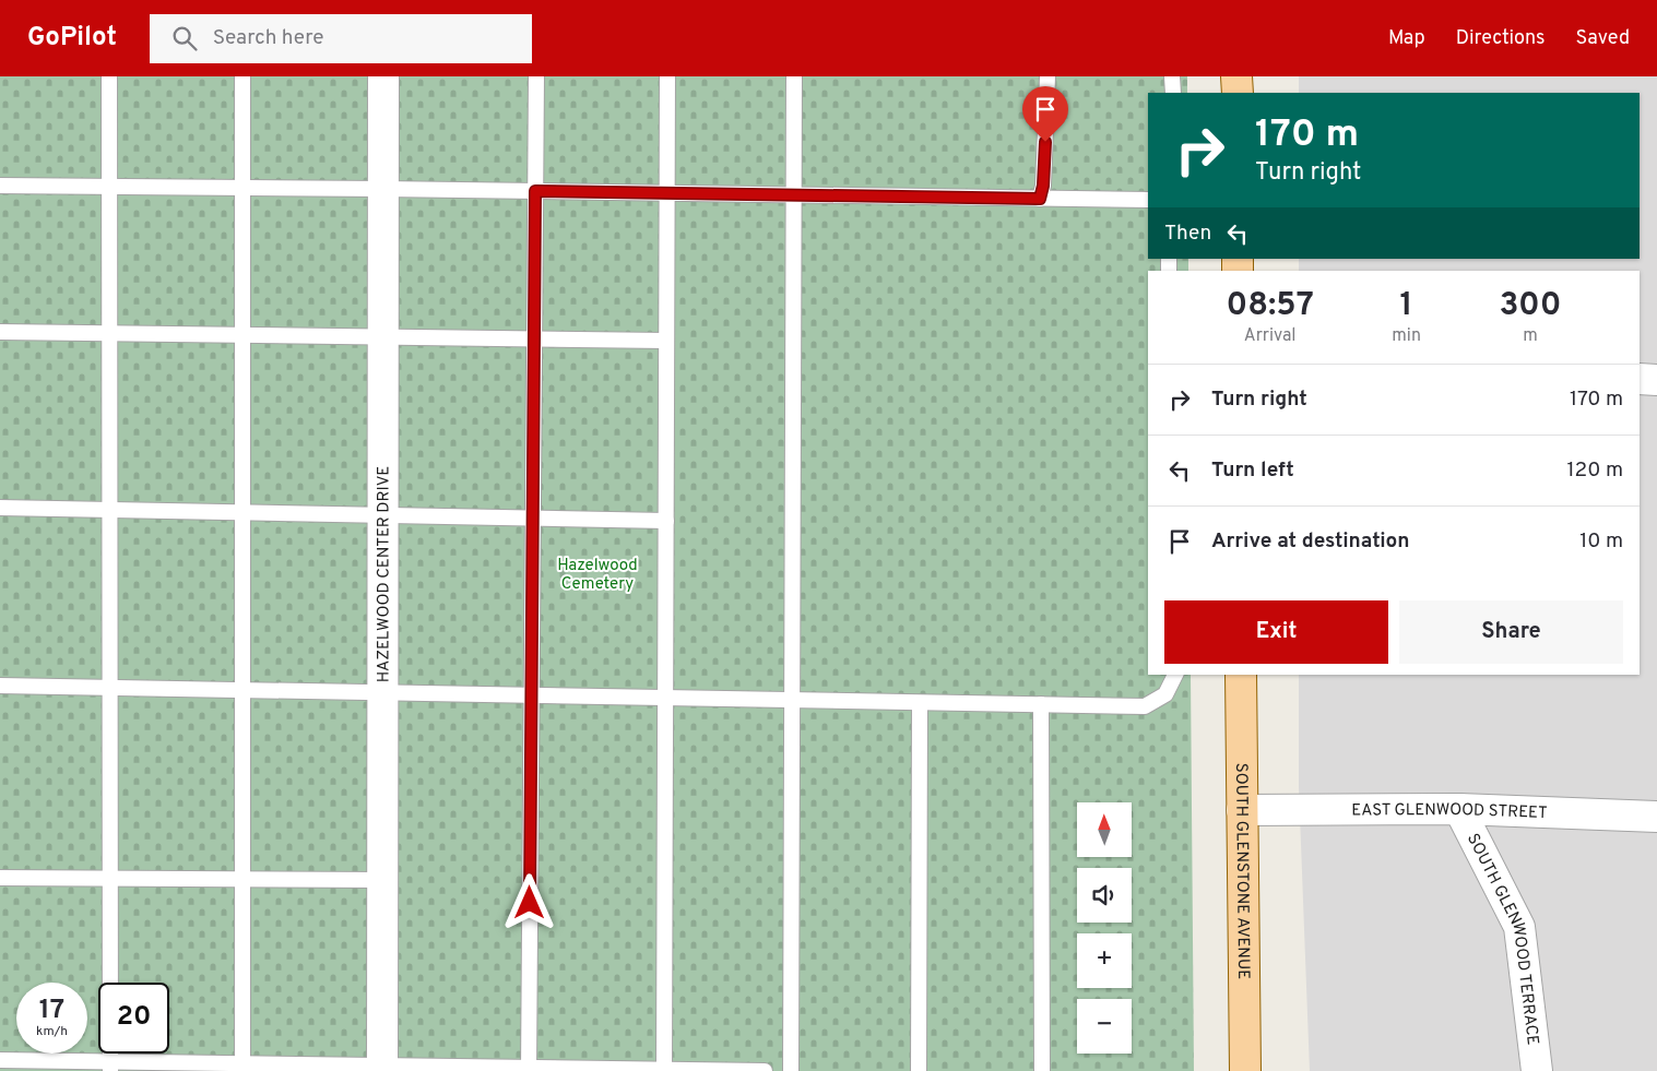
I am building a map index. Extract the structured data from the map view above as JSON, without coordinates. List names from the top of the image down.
{
  "streets": {
    "main road": ["SOUTH GLENSTONE AVENUE"],
    "street": ["HAZELWOOD CENTER DRIVE", "EAST GLENWOOD STREET", "SOUTH GLENWOOD TERRACE"]
  },
  "crossings": [
    ["EAST GLENWOOD STREET", "SOUTH GLENSTONE AVENUE"],
    ["EAST GLENWOOD STREET", "SOUTH GLENWOOD TERRACE"]
  ],
  "parks": ["Hazelwood Cemetery"],
  "north": "top",
  "page": {
    "header": "GoPilot",
    "search": "Search here",
    "nav": ["Map", "Directions", "Saved"],
    "turn": ["170 m", "Turn right"],
    "then": "Then",
    "eta": [
      "08:57",
      "Arrival",
      "1",
      "min",
      "300",
      "m"
    ],
    "list": [
      {
        "name": "Turn right",
        "value": "170 m"
      },
      {
        "name": "Turn left",
        "value": "120 m"
      },
      {
        "name": "Arrive at destination",
        "value": "10 m"
      }
    ],
    "buttons": ["Exit", "Share"],
    "map_buttons": ["+", "−"],
    "speed": "17 km/h",
    "limit": "20"
  }
}
